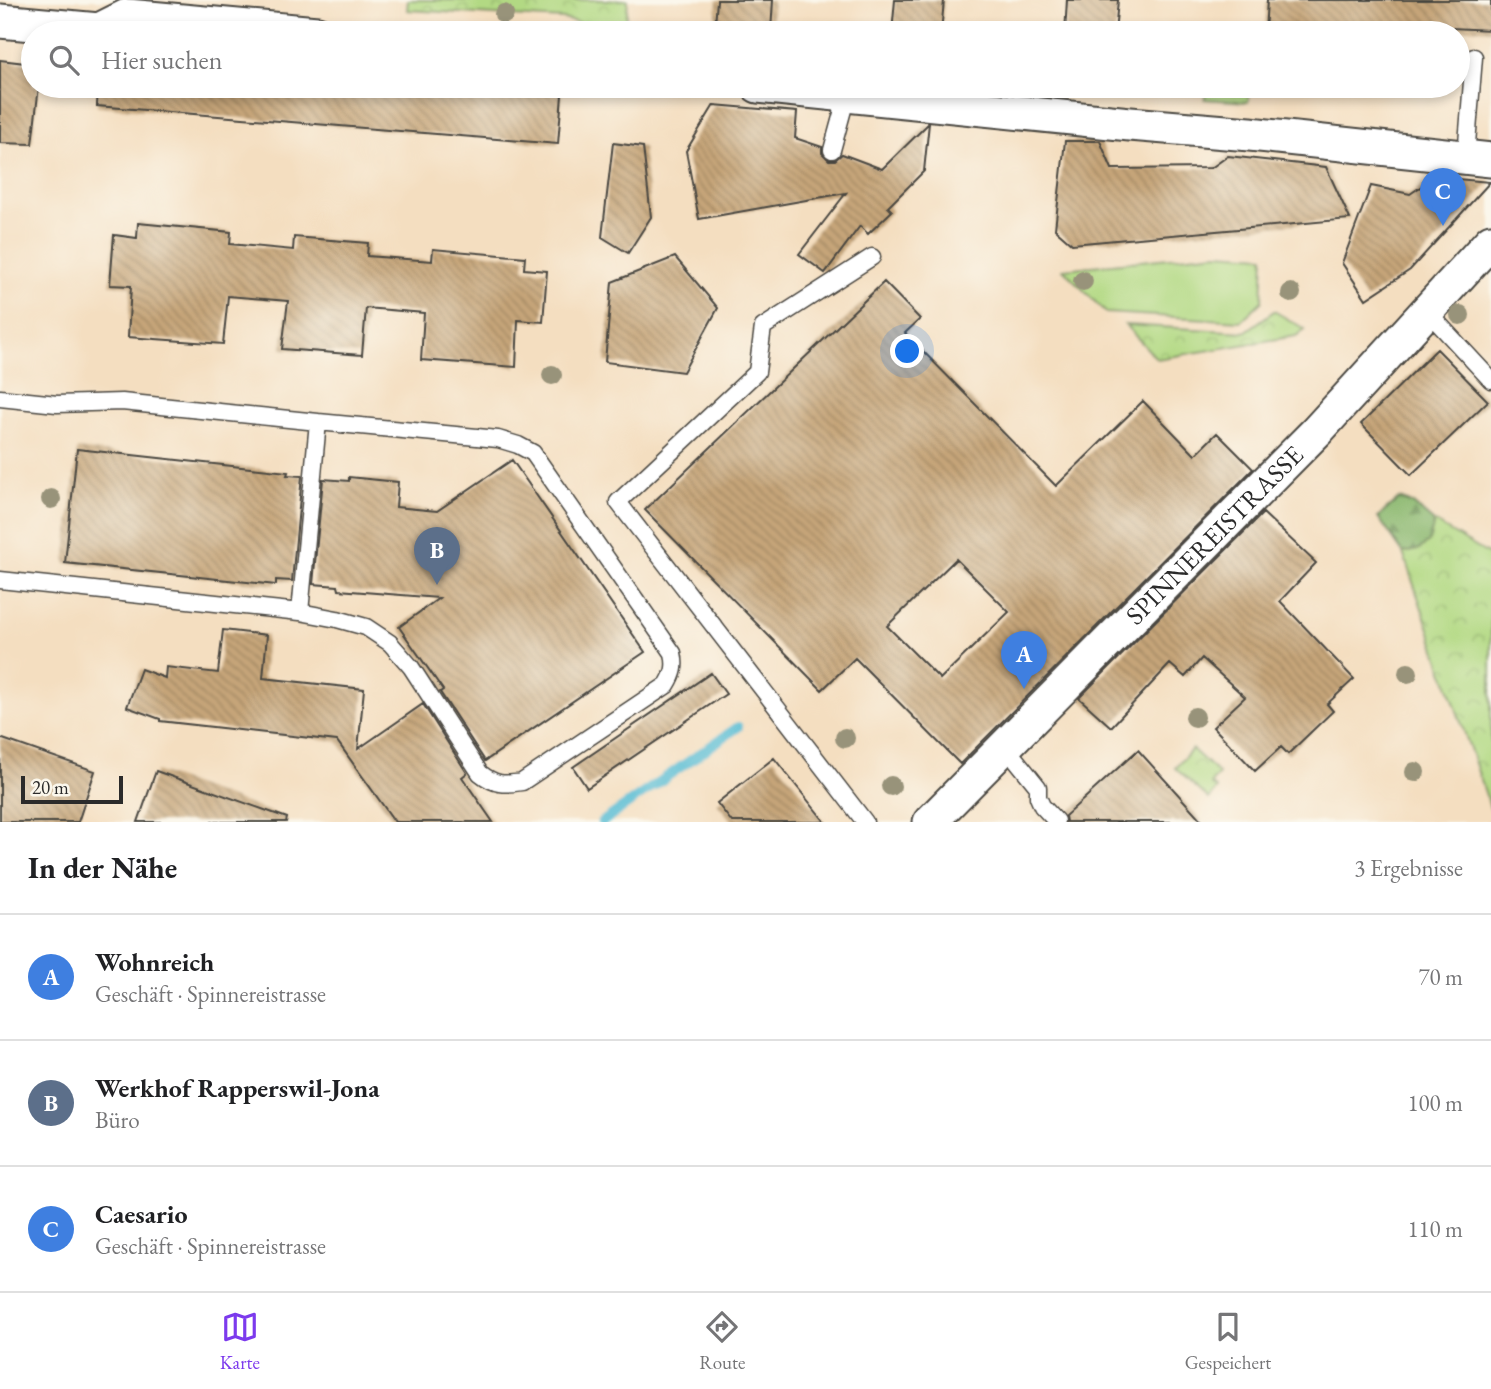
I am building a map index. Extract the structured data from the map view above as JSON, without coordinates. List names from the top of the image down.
{
  "streets": {
    "street": ["SPINNEREISTRASSE"]
  },
  "scale_bar": "20 m",
  "page": {
    "search": "Hier suchen",
    "pins": ["C", "B", "A"],
    "scale": "20 m",
    "heading": ["In der Nähe", "3 Ergebnisse"],
    "list": [
      {
        "mark": "A",
        "name": "Wohnreich",
        "note": "Geschäft · Spinnereistrasse",
        "value": "70 m"
      },
      {
        "mark": "B",
        "name": "Werkhof Rapperswil-Jona",
        "note": "Büro",
        "value": "100 m"
      },
      {
        "mark": "C",
        "name": "Caesario",
        "note": "Geschäft · Spinnereistrasse",
        "value": "110 m"
      }
    ],
    "nav": ["Karte", "Route", "Gespeichert"]
  }
}
